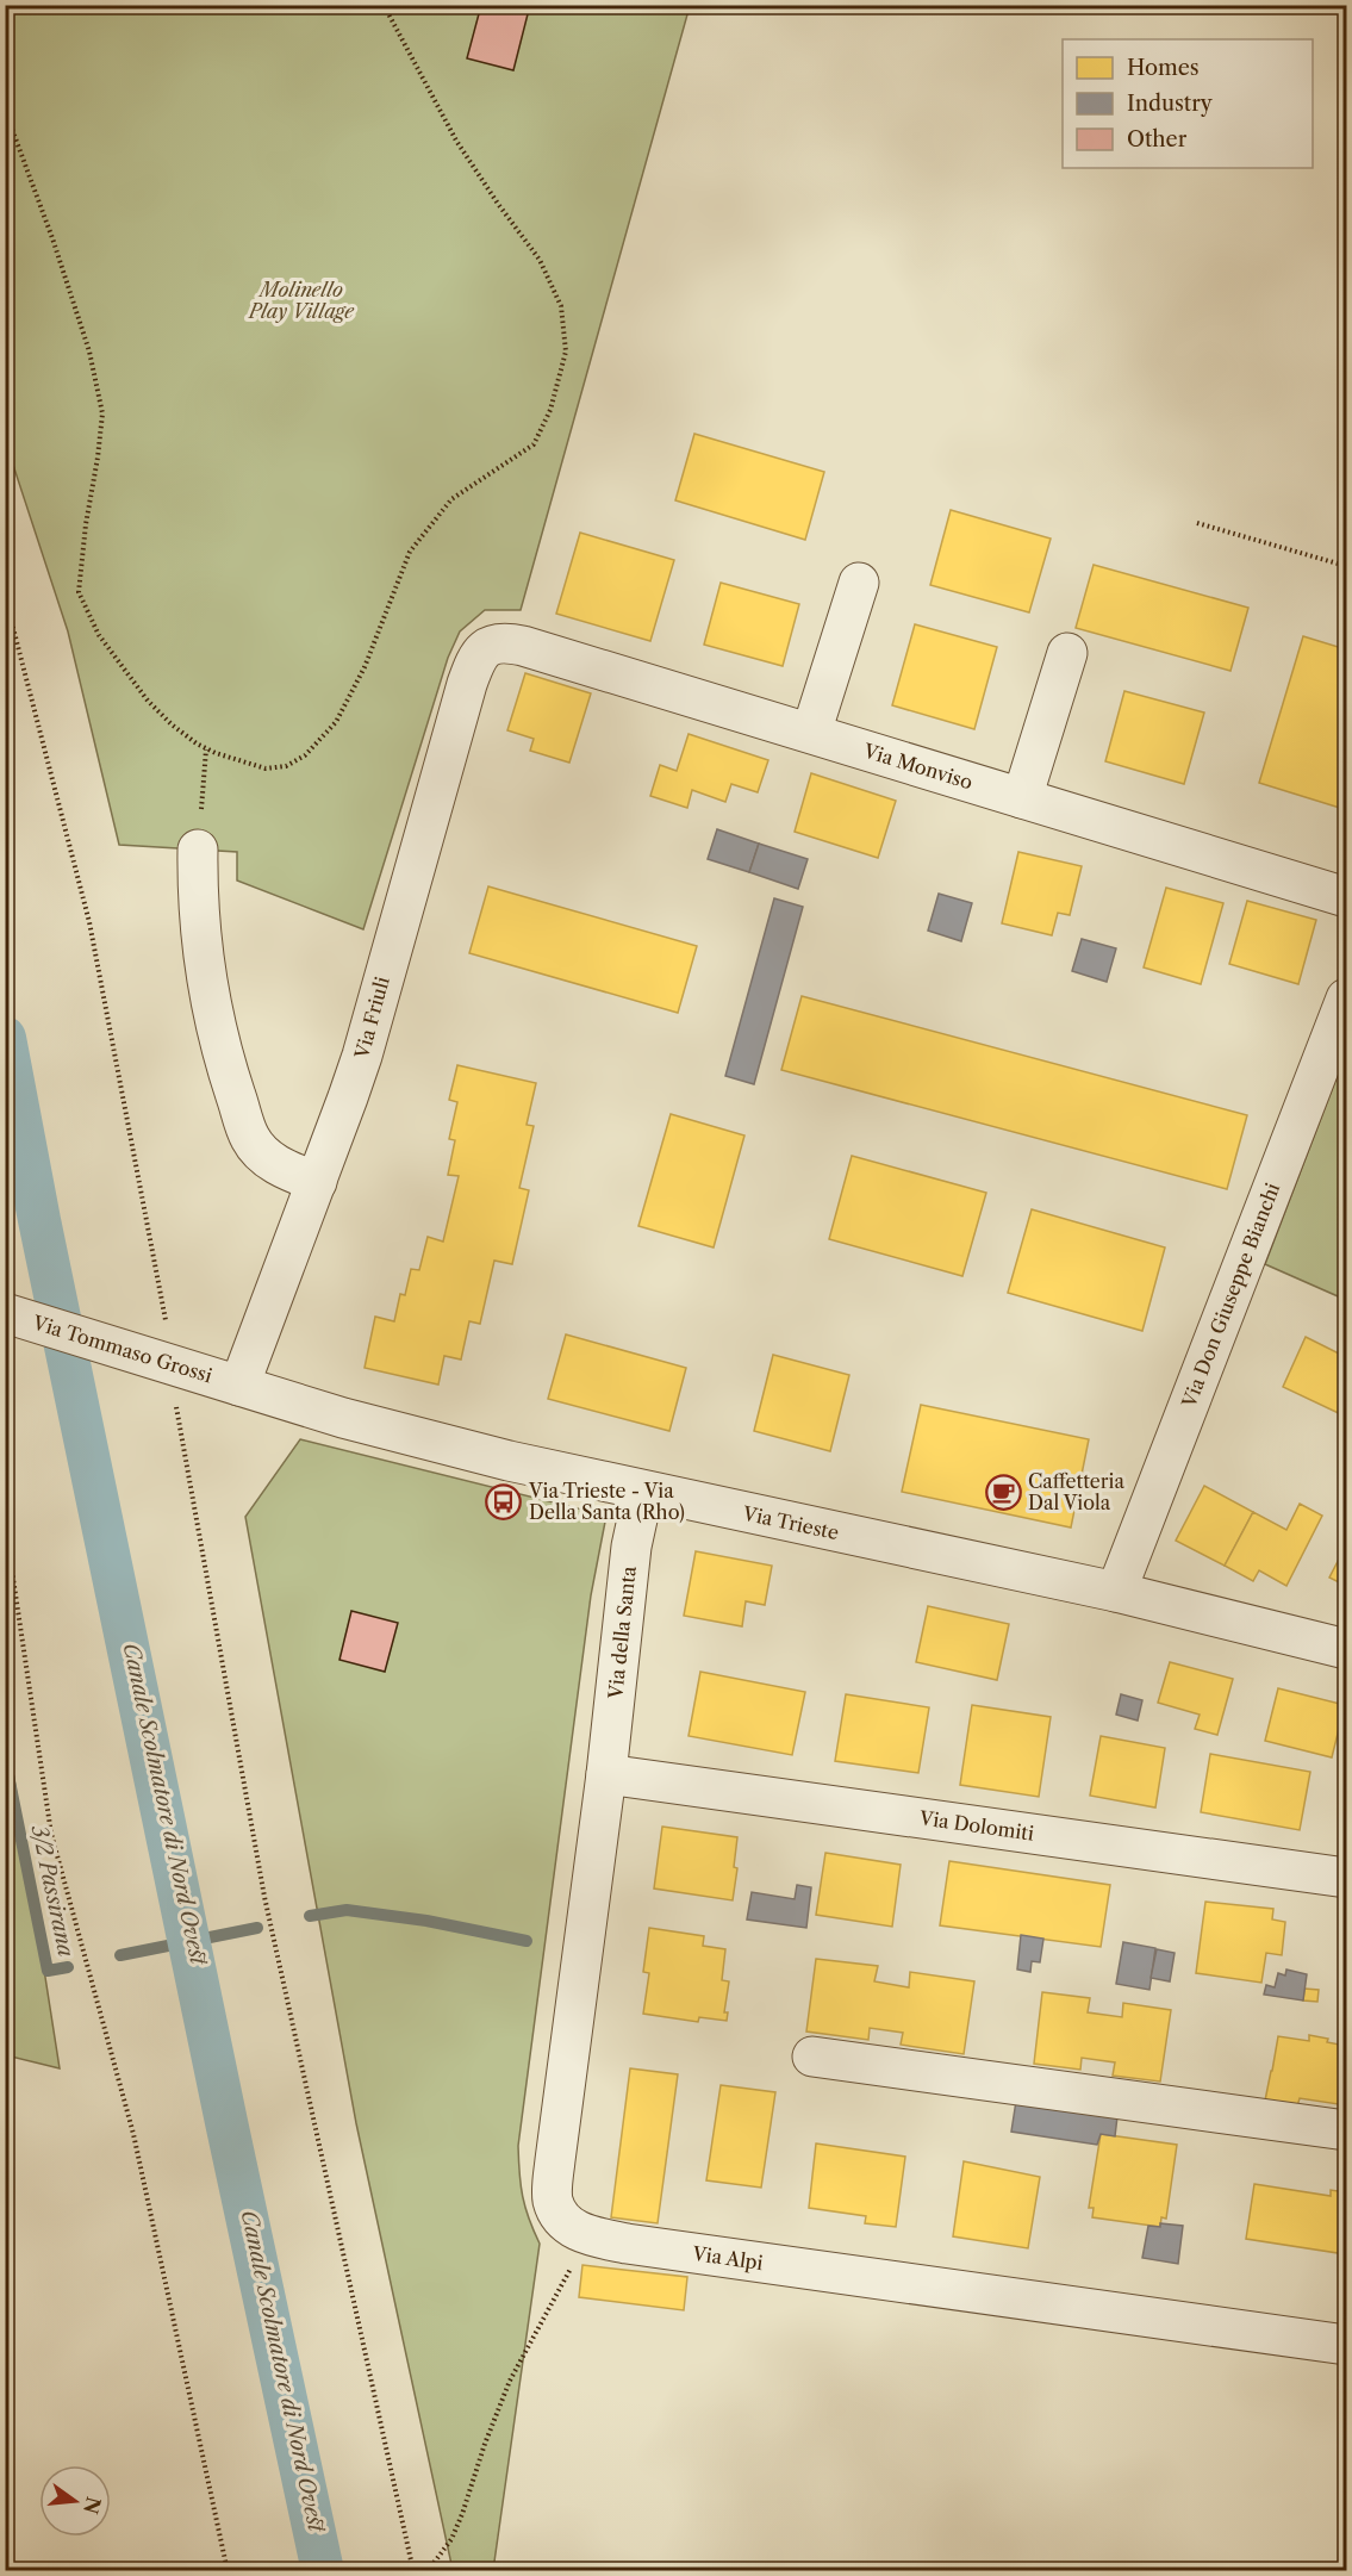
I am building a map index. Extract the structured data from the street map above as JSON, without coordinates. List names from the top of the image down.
{
  "streets": {
    "street": [
      "Via Monviso",
      "Via Friuli",
      "Via Don Giuseppe Bianchi",
      "Via Tommaso Grossi",
      "Via Trieste",
      "Via della Santa",
      "Via Dolomiti",
      "Via Alpi"
    ]
  },
  "crossings": [
    ["Via Monviso", "Via Friuli"],
    ["Via Friuli", "Via Tommaso Grossi"],
    ["Via Friuli", "Via Trieste"],
    ["Via Don Giuseppe Bianchi", "Via Trieste"],
    ["Via Tommaso Grossi", "Via Trieste"],
    ["Via Trieste", "Via della Santa"],
    ["Via della Santa", "Via Dolomiti"],
    ["Via della Santa", "Via Alpi"],
    ["Via Dolomiti", "Via Alpi"]
  ],
  "water": ["Canale Scolmatore di Nord Ovest", "3/2 Passirana"],
  "parks": ["Molinello Play Village"],
  "places": {
    "cafe": ["Caffetteria Dal Viola"],
    "bus stop": ["Via Trieste - Via Della Santa (Rho)"]
  },
  "legend": ["Homes", "Industry", "Other"],
  "north": "right"
}
